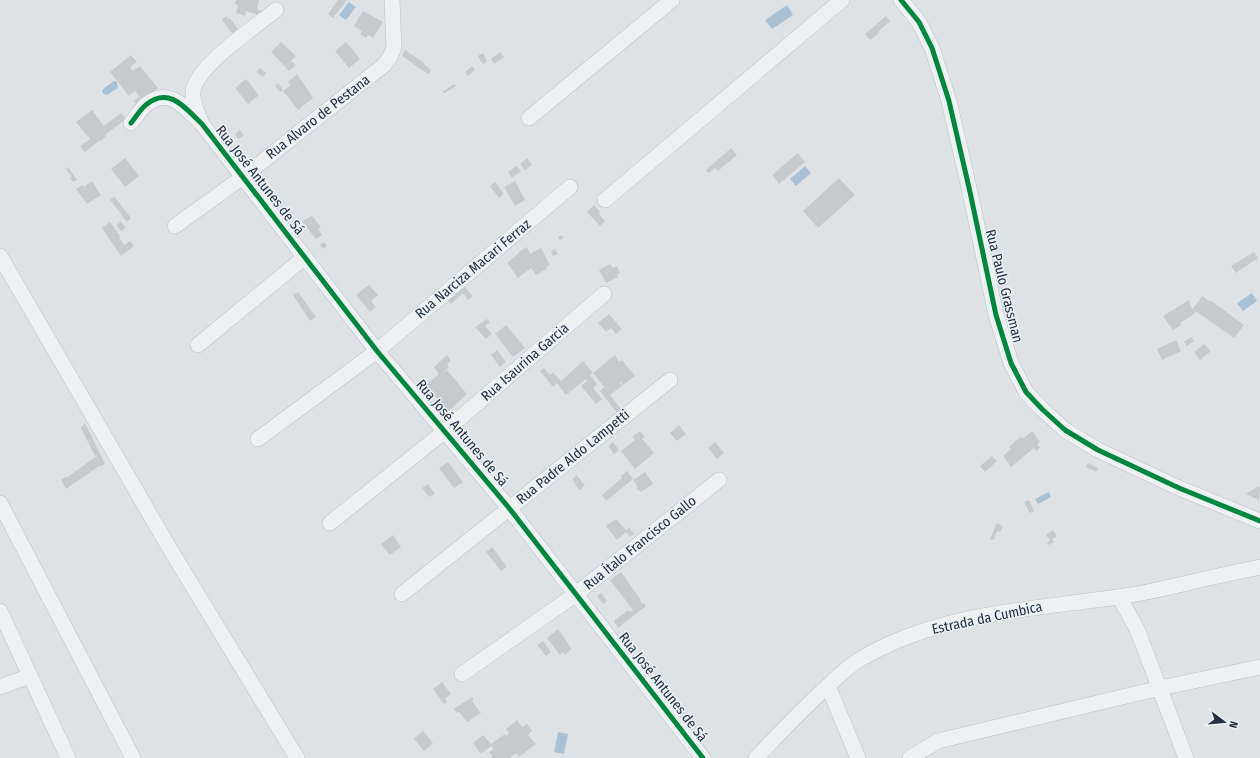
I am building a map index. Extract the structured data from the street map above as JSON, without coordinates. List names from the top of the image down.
{
  "streets": {
    "street": [
      "Rua Alvaro de Pestana",
      "Rua José Antunes de Sá",
      "Rua Narciza Macari Ferraz",
      "Rua Paulo Grassman",
      "Rua Isaurina Garcia",
      "Rua Padre Aldo Lampetti",
      "Rua Ítalo Francisco Gallo",
      "Estrada da Cumbica"
    ]
  },
  "crossings": [
    ["Rua Alvaro de Pestana", "Rua José Antunes de Sá"],
    ["Rua José Antunes de Sá", "Rua Narciza Macari Ferraz"],
    ["Rua José Antunes de Sá", "Rua Isaurina Garcia"],
    ["Rua José Antunes de Sá", "Rua Padre Aldo Lampetti"],
    ["Rua José Antunes de Sá", "Rua Ítalo Francisco Gallo"]
  ],
  "north": "right"
}
